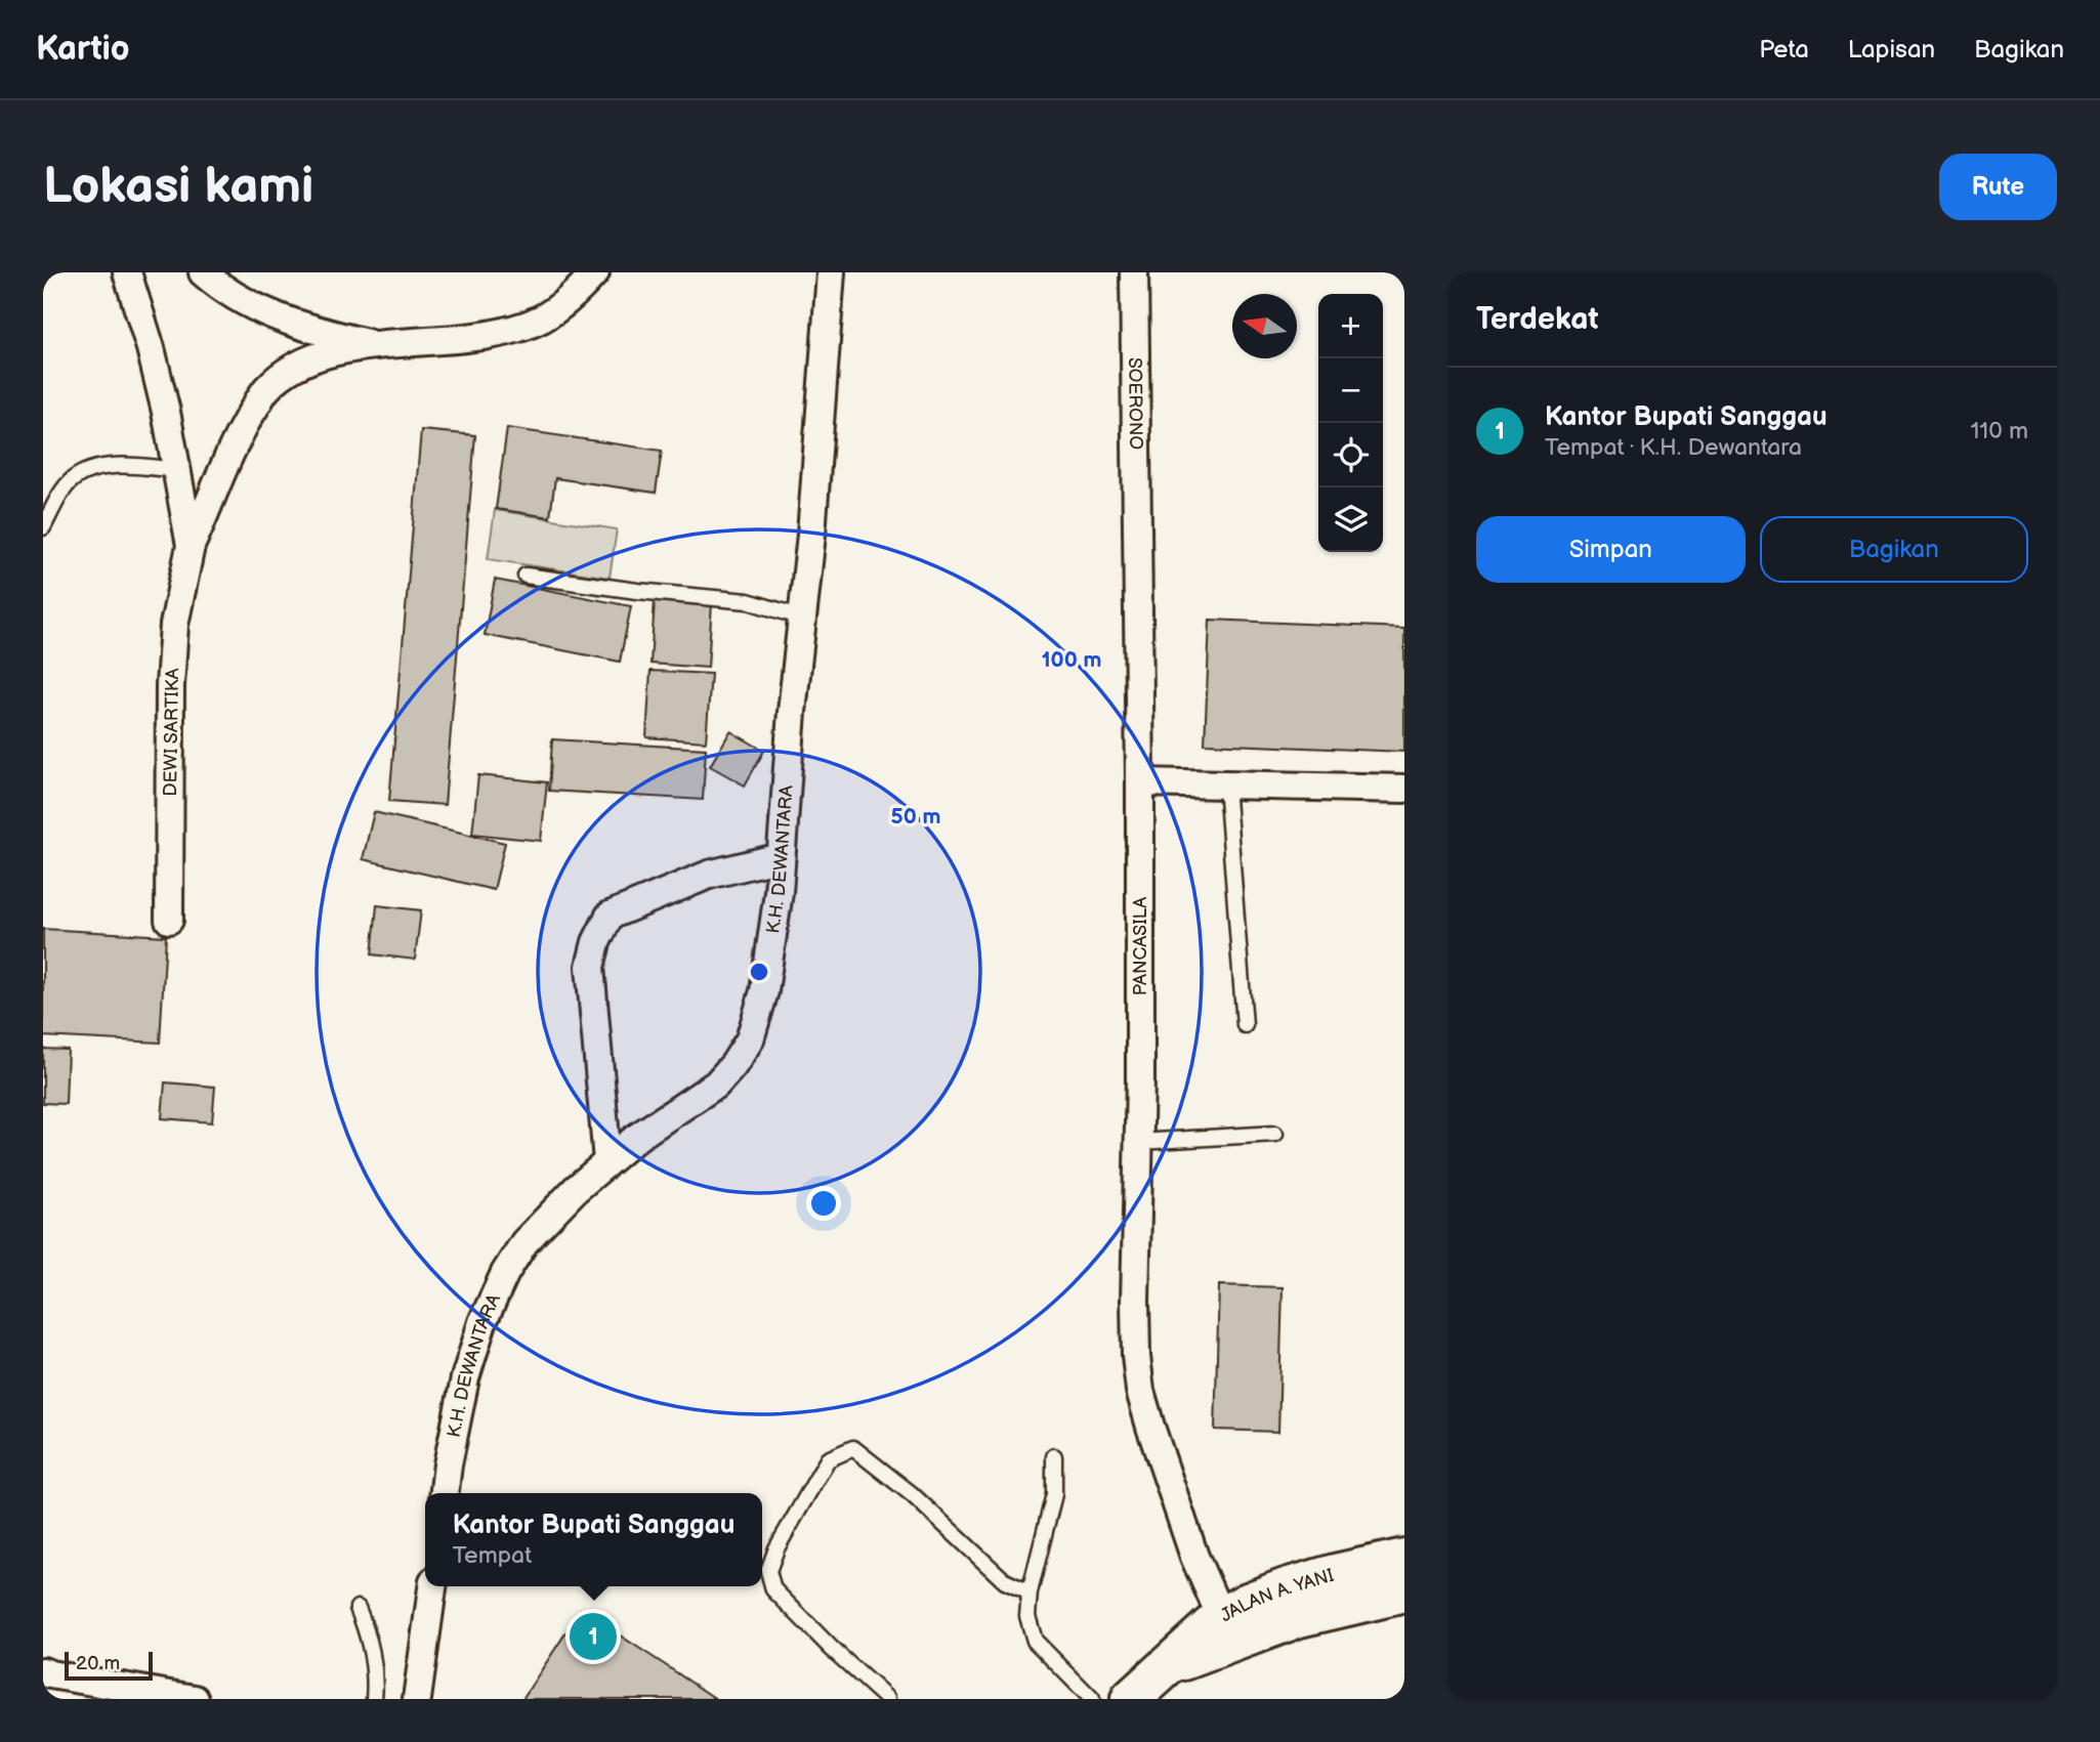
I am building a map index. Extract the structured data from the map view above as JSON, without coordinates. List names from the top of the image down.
{
  "streets": {
    "highway": ["JALAN A. YANI"],
    "street": [
      "SOERONO",
      "DEWI SARTIKA",
      "K.H. DEWANTARA",
      "PANCASILA"
    ]
  },
  "crossings": [
    ["SOERONO", "PANCASILA"],
    ["PANCASILA", "JALAN A. YANI"]
  ],
  "scale_bar": "20 m",
  "north": "left",
  "page": {
    "header": "Kartio",
    "nav": ["Peta", "Lapisan", "Bagikan"],
    "buttons": [
      "Rute",
      ["Simpan", "Bagikan"]
    ],
    "title": "Lokasi kami",
    "heading": "Terdekat",
    "map_buttons": ["+", "−"],
    "list": [
      {
        "mark": "1",
        "name": "Kantor Bupati Sanggau",
        "note": "Tempat · K.H. Dewantara",
        "value": "110 m"
      }
    ],
    "popup": ["Kantor Bupati Sanggau", "Tempat"],
    "pins": "1",
    "scale": "20 m"
  },
  "rings": ["100 m", "50 m"]
}
